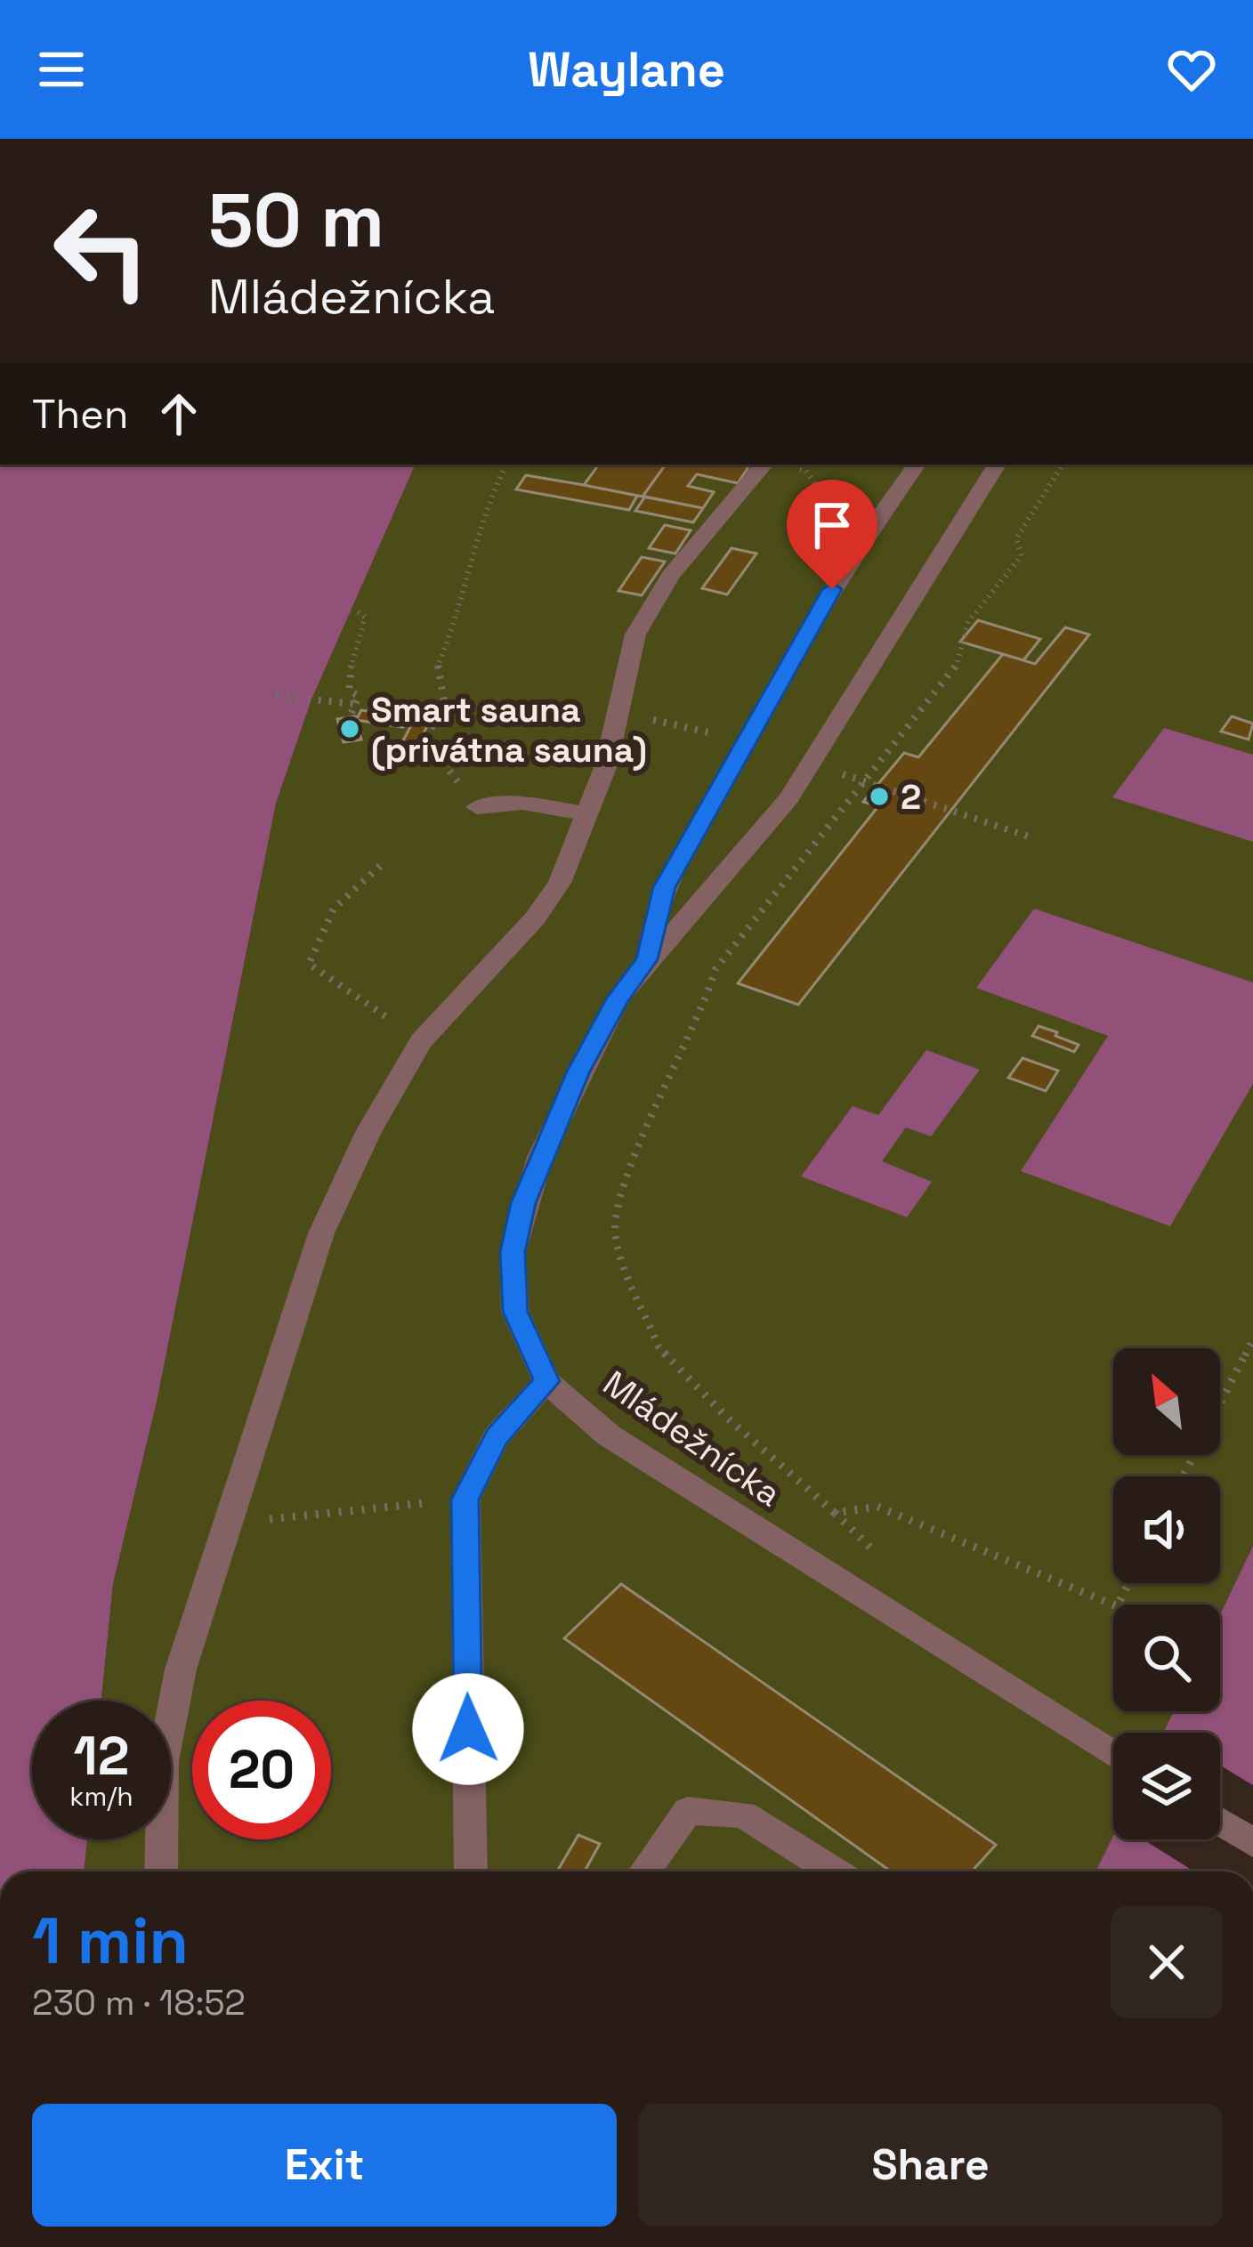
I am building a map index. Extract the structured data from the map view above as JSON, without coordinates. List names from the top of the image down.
{
  "streets": {
    "street": ["Mládežnícka"]
  },
  "places": ["Smart sauna (privátna sauna)", "2"],
  "north": "top left",
  "page": {
    "header": "Waylane",
    "turn": ["50 m", "Mládežnícka"],
    "then": "Then",
    "speed": "12 km/h",
    "limit": "20",
    "heading": ["1 min", "230 m · 18:52"],
    "buttons": ["Exit", "Share"]
  }
}
